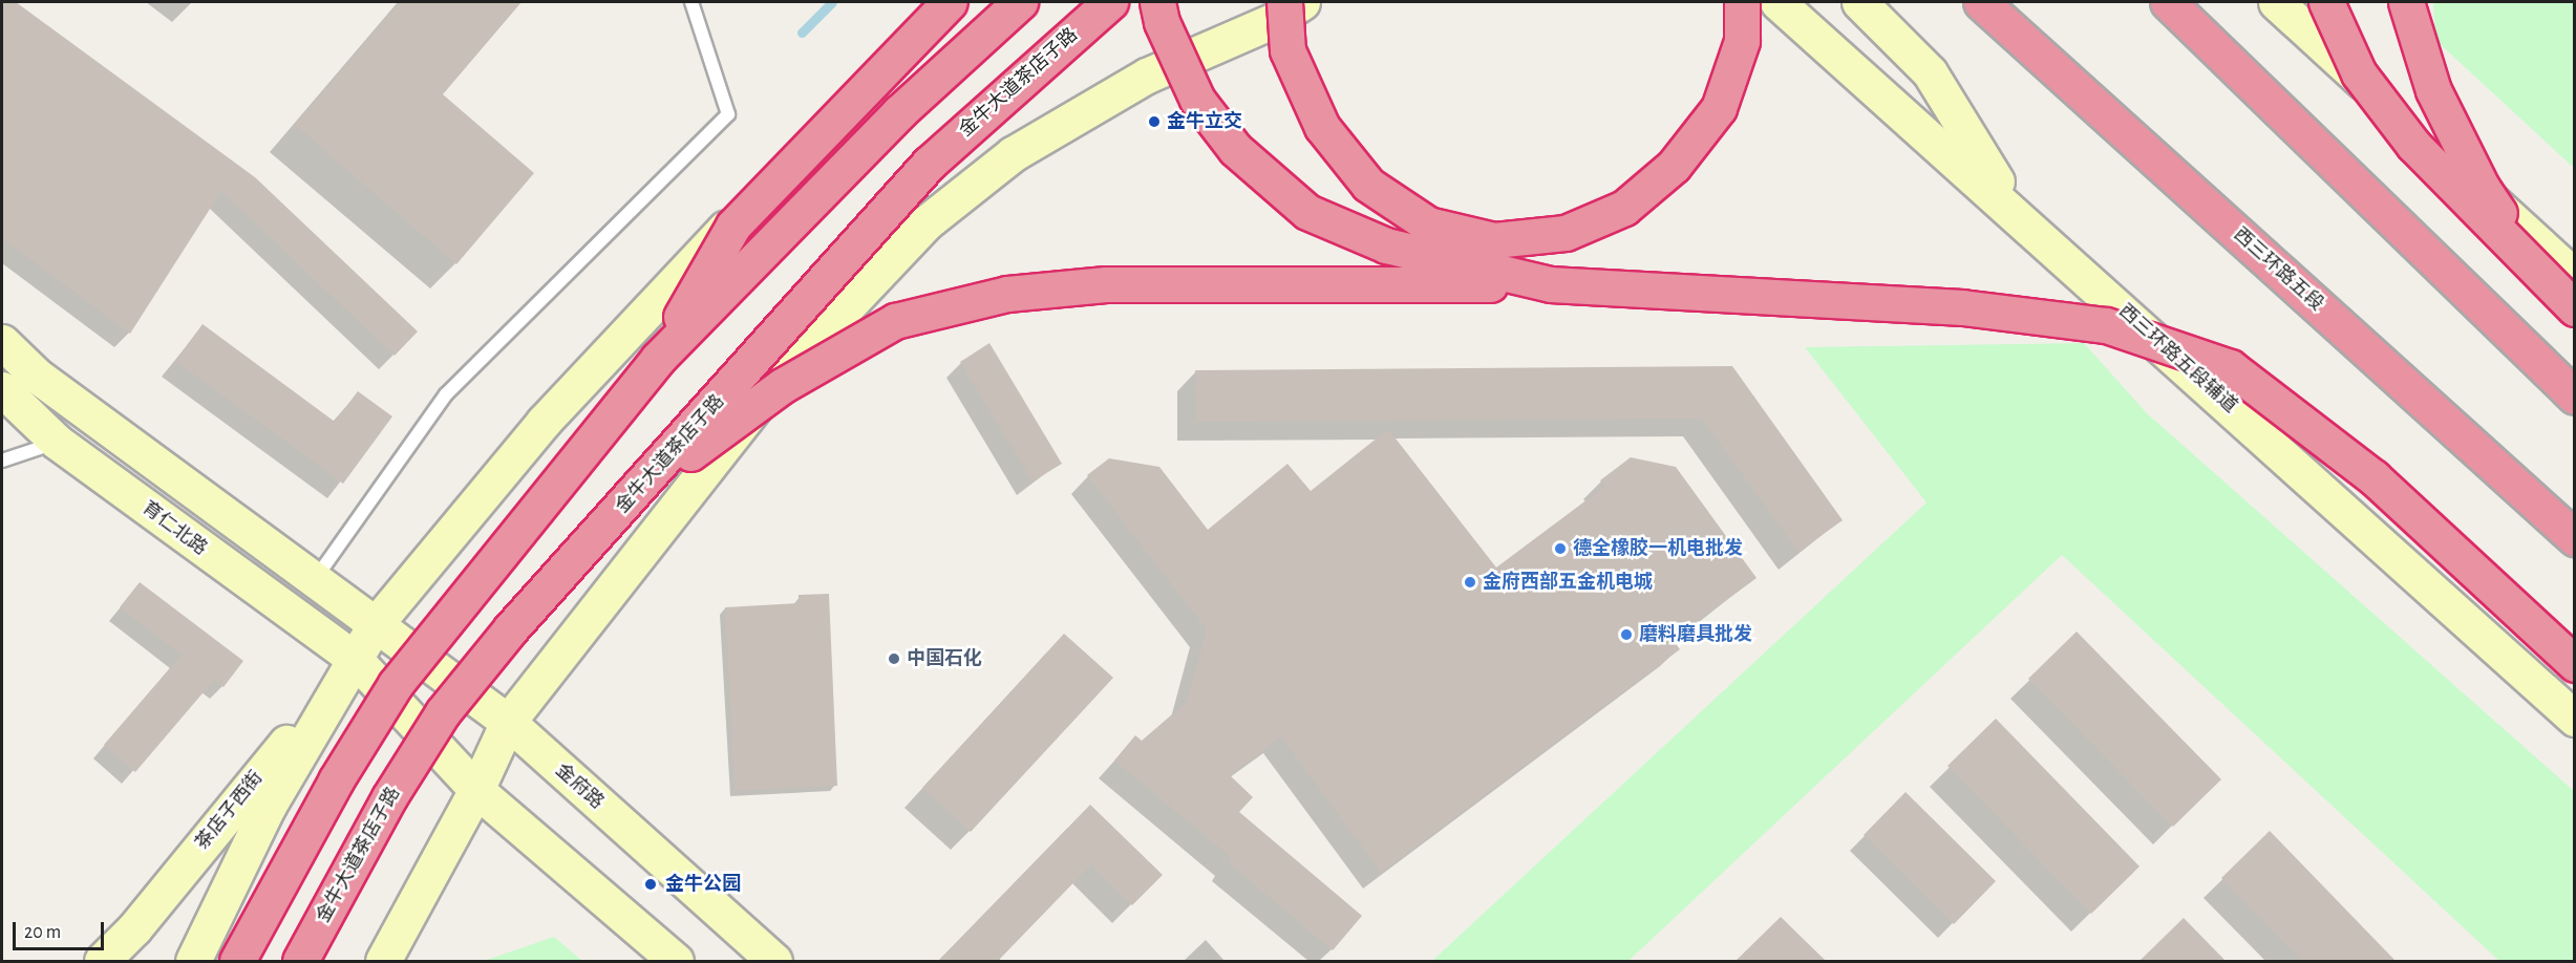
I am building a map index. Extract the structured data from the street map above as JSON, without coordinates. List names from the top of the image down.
{
  "streets": {
    "highway": ["金牛大道茶店子路", "西三环路五段"],
    "main road": [
      "西三环路五段辅道",
      "育仁北路",
      "金府路",
      "茶店子西街"
    ]
  },
  "crossings": [
    ["育仁北路", "茶店子西街"]
  ],
  "places": [
    "金牛立交",
    "德全橡胶一机电批发",
    "金府西部五金机电城",
    "磨料磨具批发",
    "中国石化",
    "金牛公园"
  ],
  "scale_bar": "20 m"
}
